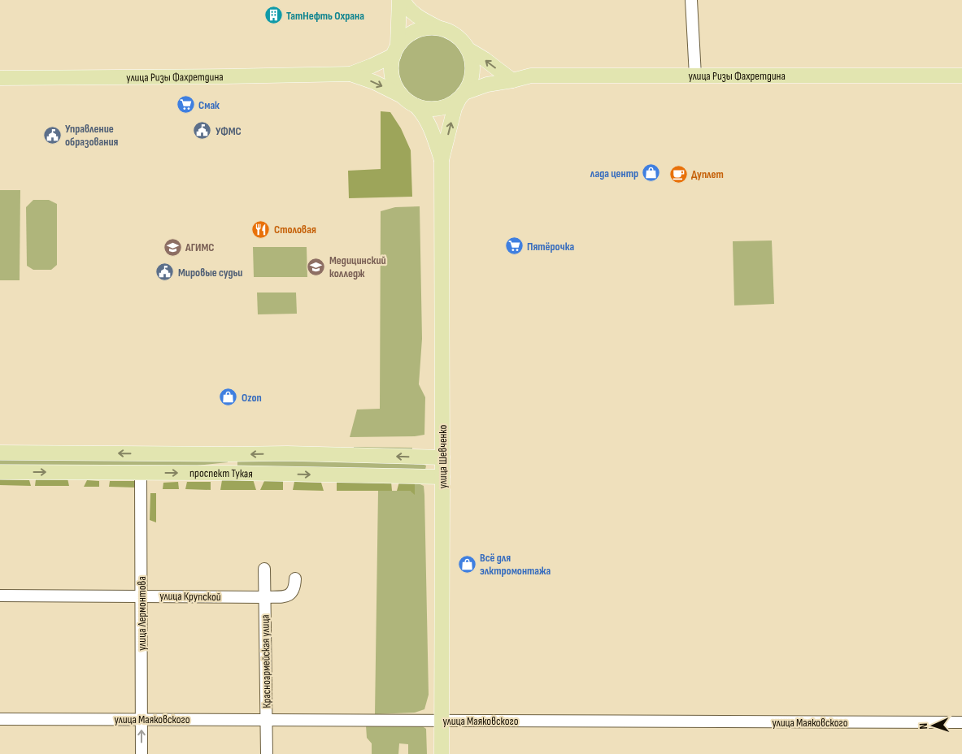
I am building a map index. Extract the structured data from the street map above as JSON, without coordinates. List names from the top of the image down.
{
  "streets": {
    "main road": ["улица Ризы Фахретдина", "улица Шевченко", "проспект Тукая"],
    "street": [
      "улица Крупской",
      "улица Лермонтова",
      "Красноармейская улица",
      "улица Маяковского"
    ]
  },
  "crossings": [
    ["улица Шевченко", "проспект Тукая"],
    ["улица Шевченко", "улица Маяковского"],
    ["проспект Тукая", "улица Лермонтова"],
    ["улица Крупской", "улица Лермонтова"],
    ["улица Крупской", "Красноармейская улица"],
    ["улица Лермонтова", "улица Маяковского"],
    ["Красноармейская улица", "улица Маяковского"]
  ],
  "places": {
    "building": ["ТатНефть Охрана"],
    "supermarket": ["Смак", "Пятёрочка"],
    "public building": ["УФМС", "Управление образования", "Мировые судьи"],
    "shop": ["лада центр", "Ozon", "Всё для элктромонтажа"],
    "cafe": ["Дуплет"],
    "restaurant": ["Столовая"],
    "school or university": ["АГИМС", "Медицинский колледж"]
  },
  "north": "left"
}
